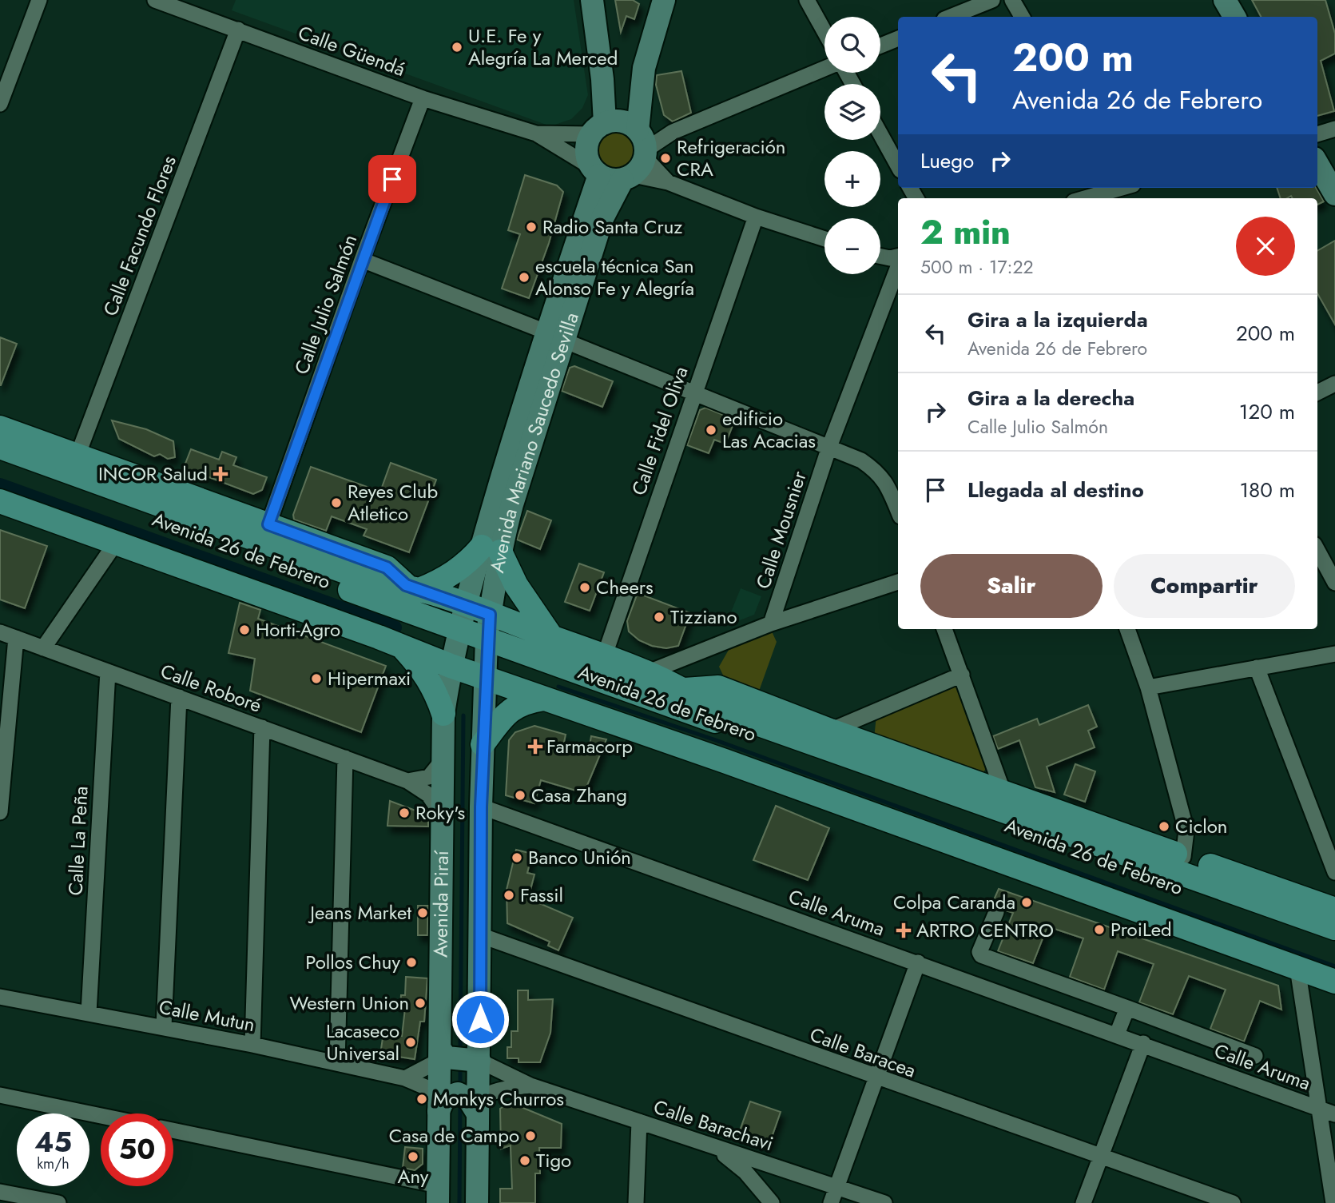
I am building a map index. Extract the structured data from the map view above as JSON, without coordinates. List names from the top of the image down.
{
  "streets": {
    "main road": ["Avenida Mariano Saucedo Sevilla", "Avenida 26 de Febrero", "Avenida Piraí"],
    "street": [
      "Calle Güendá",
      "Calle Facundo Flores",
      "Calle Julio Salmón",
      "Calle Fidel Oliva",
      "Calle Mousnier",
      "Calle Roboré",
      "Calle La Peña",
      "Calle Aruma",
      "Calle Mutun",
      "Calle Baracea",
      "Calle Barachavi"
    ]
  },
  "crossings": [
    ["Calle Güendá", "Calle Facundo Flores"],
    ["Calle Güendá", "Calle Julio Salmón"],
    ["Calle Güendá", "Avenida Mariano Saucedo Sevilla"],
    ["Calle Facundo Flores", "Avenida 26 de Febrero"],
    ["Calle Julio Salmón", "Avenida 26 de Febrero"],
    ["Calle Fidel Oliva", "Avenida 26 de Febrero"],
    ["Avenida Mariano Saucedo Sevilla", "Avenida 26 de Febrero"],
    ["Avenida Mariano Saucedo Sevilla", "Avenida Piraí"],
    ["Avenida 26 de Febrero", "Avenida Piraí"],
    ["Calle Roboré", "Calle La Peña"],
    ["Calle Roboré", "Avenida Piraí"],
    ["Calle La Peña", "Calle Mutun"],
    ["Avenida Piraí", "Calle Aruma"],
    ["Avenida Piraí", "Calle Mutun"],
    ["Avenida Piraí", "Calle Baracea"],
    ["Avenida Piraí", "Calle Barachavi"]
  ],
  "places": {
    "other": [
      "U.E. Fe y Alegría La Merced",
      "Refrigeración CRA",
      "Radio Santa Cruz",
      "escuela técnica San Alonso Fe y Alegría",
      "edificio Las Acacias",
      "Reyes Club Atletico",
      "Cheers",
      "Tizziano",
      "Horti-Agro",
      "Hipermaxi",
      "Casa Zhang",
      "Roky's",
      "Ciclon",
      "Banco Unión",
      "Fassil",
      "Colpa Caranda",
      "Jeans Market",
      "ProiLed",
      "Pollos Chuy",
      "Western Union",
      "Lacaseco Universal",
      "Monkys Churros",
      "Casa de Campo",
      "Any",
      "Tigo"
    ],
    "health": ["INCOR Salud", "Farmacorp", "ARTRO CENTRO"]
  },
  "page": {
    "map_buttons": ["+", "−"],
    "turn": ["200 m", "Avenida 26 de Febrero"],
    "then": "Luego",
    "heading": ["2 min", "500 m · 17:22"],
    "list": [
      {
        "name": "Gira a la izquierda",
        "note": "Avenida 26 de Febrero",
        "value": "200 m"
      },
      {
        "name": "Gira a la derecha",
        "note": "Calle Julio Salmón",
        "value": "120 m"
      },
      {
        "name": "Llegada al destino",
        "value": "180 m"
      }
    ],
    "buttons": ["Salir", "Compartir"],
    "speed": "45 km/h",
    "limit": "50"
  }
}
